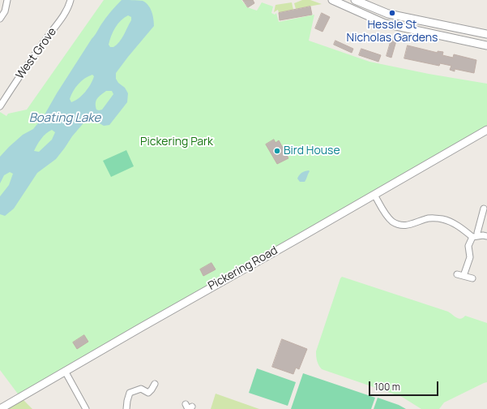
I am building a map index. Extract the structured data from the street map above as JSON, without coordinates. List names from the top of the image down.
{
  "streets": {
    "street": ["West Grove", "Pickering Road"]
  },
  "water": ["Boating Lake"],
  "parks": ["Pickering Park"],
  "places": ["Hessle St Nicholas Gardens", "Bird House"],
  "scale_bar": "100 m"
}
